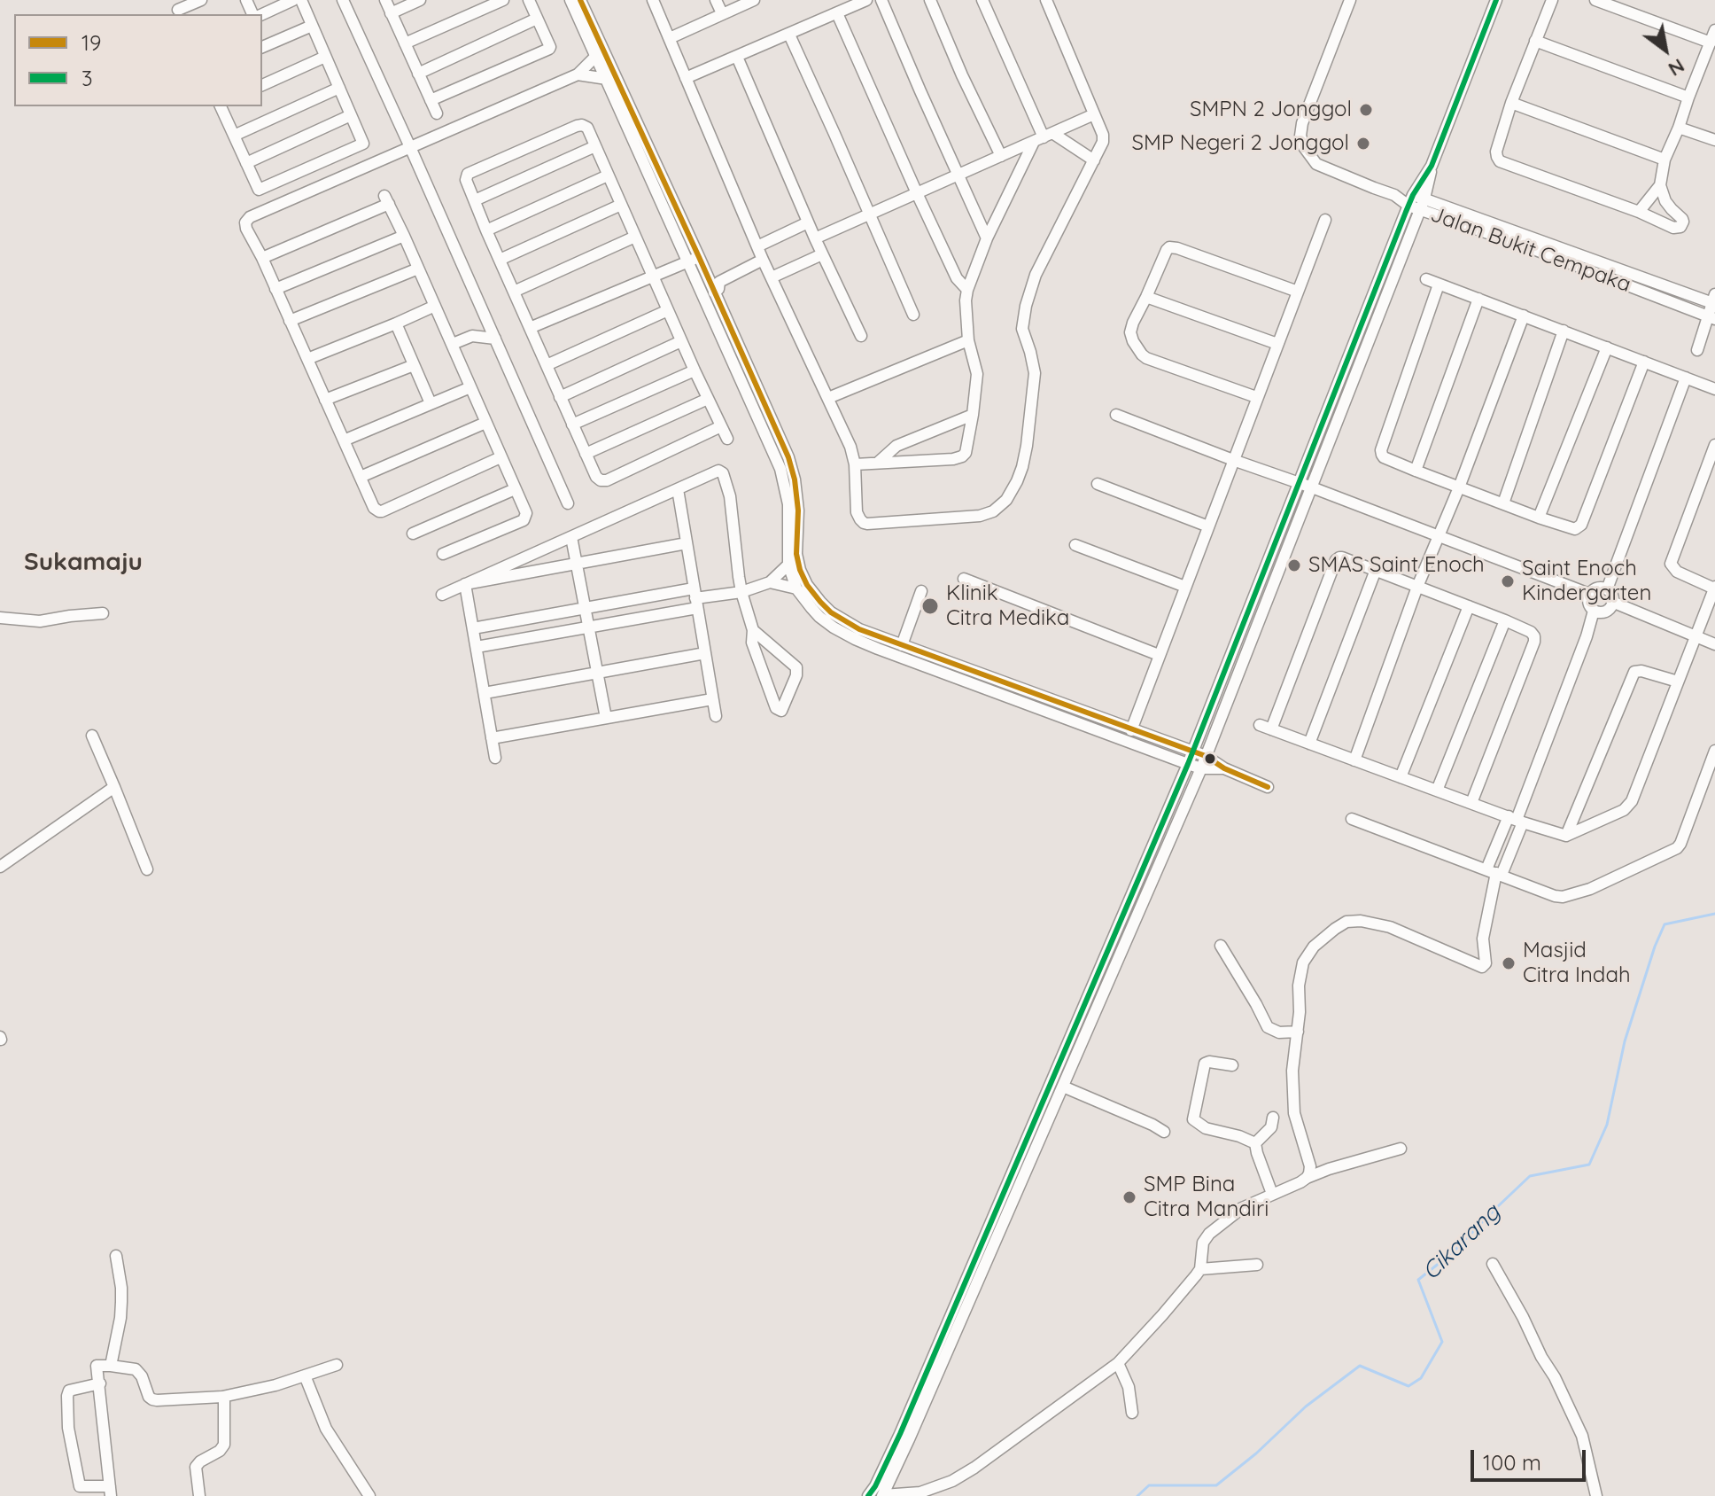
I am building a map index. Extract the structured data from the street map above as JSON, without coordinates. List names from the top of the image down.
{
  "streets": {
    "street": ["Jalan Bukit Cempaka"]
  },
  "districts": ["Sukamaju"],
  "water": ["Cikarang"],
  "places": [
    "SMPN 2 Jonggol",
    "SMP Negeri 2 Jonggol",
    "SMAS Saint Enoch",
    "Saint Enoch Kindergarten",
    "Klinik Citra Medika",
    "Masjid Citra Indah",
    "SMP Bina Citra Mandiri"
  ],
  "lines": ["transit line 19", "transit line 3"],
  "legend": ["19", "3"],
  "scale_bar": "100 m",
  "north": "bottom right"
}
